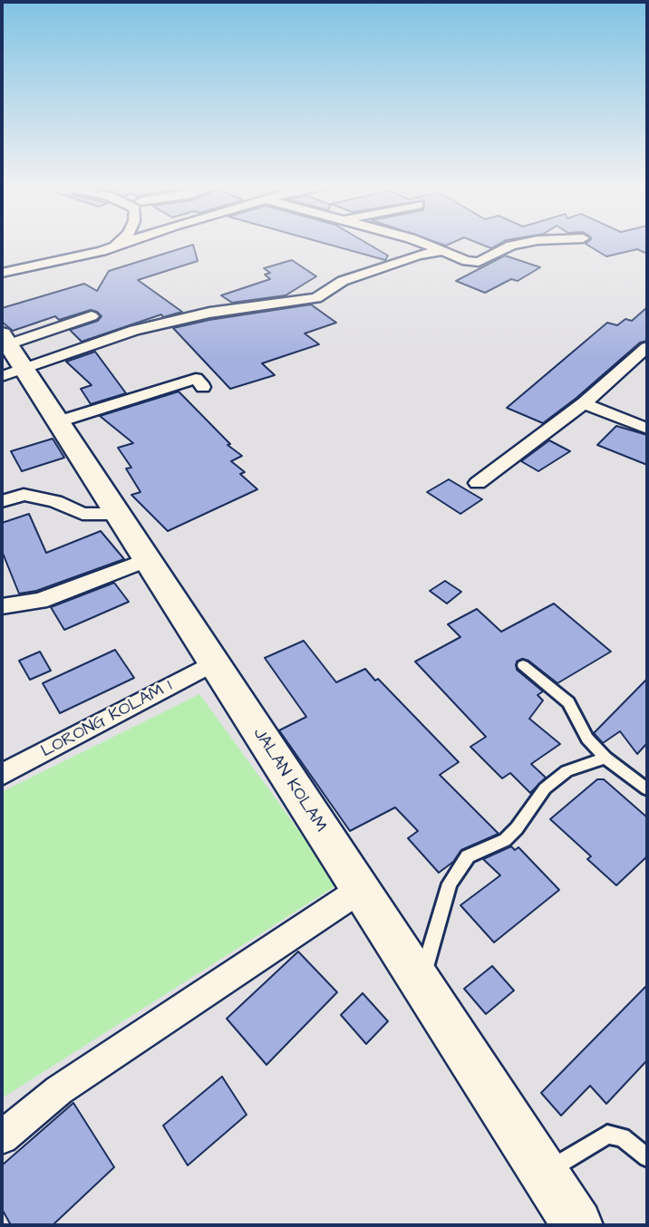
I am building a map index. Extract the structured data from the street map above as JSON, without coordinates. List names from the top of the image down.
{
  "streets": {
    "street": ["LORONG KOLAM 1", "JALAN KOLAM"]
  },
  "crossings": [
    ["LORONG KOLAM 1", "JALAN KOLAM"]
  ]
}
